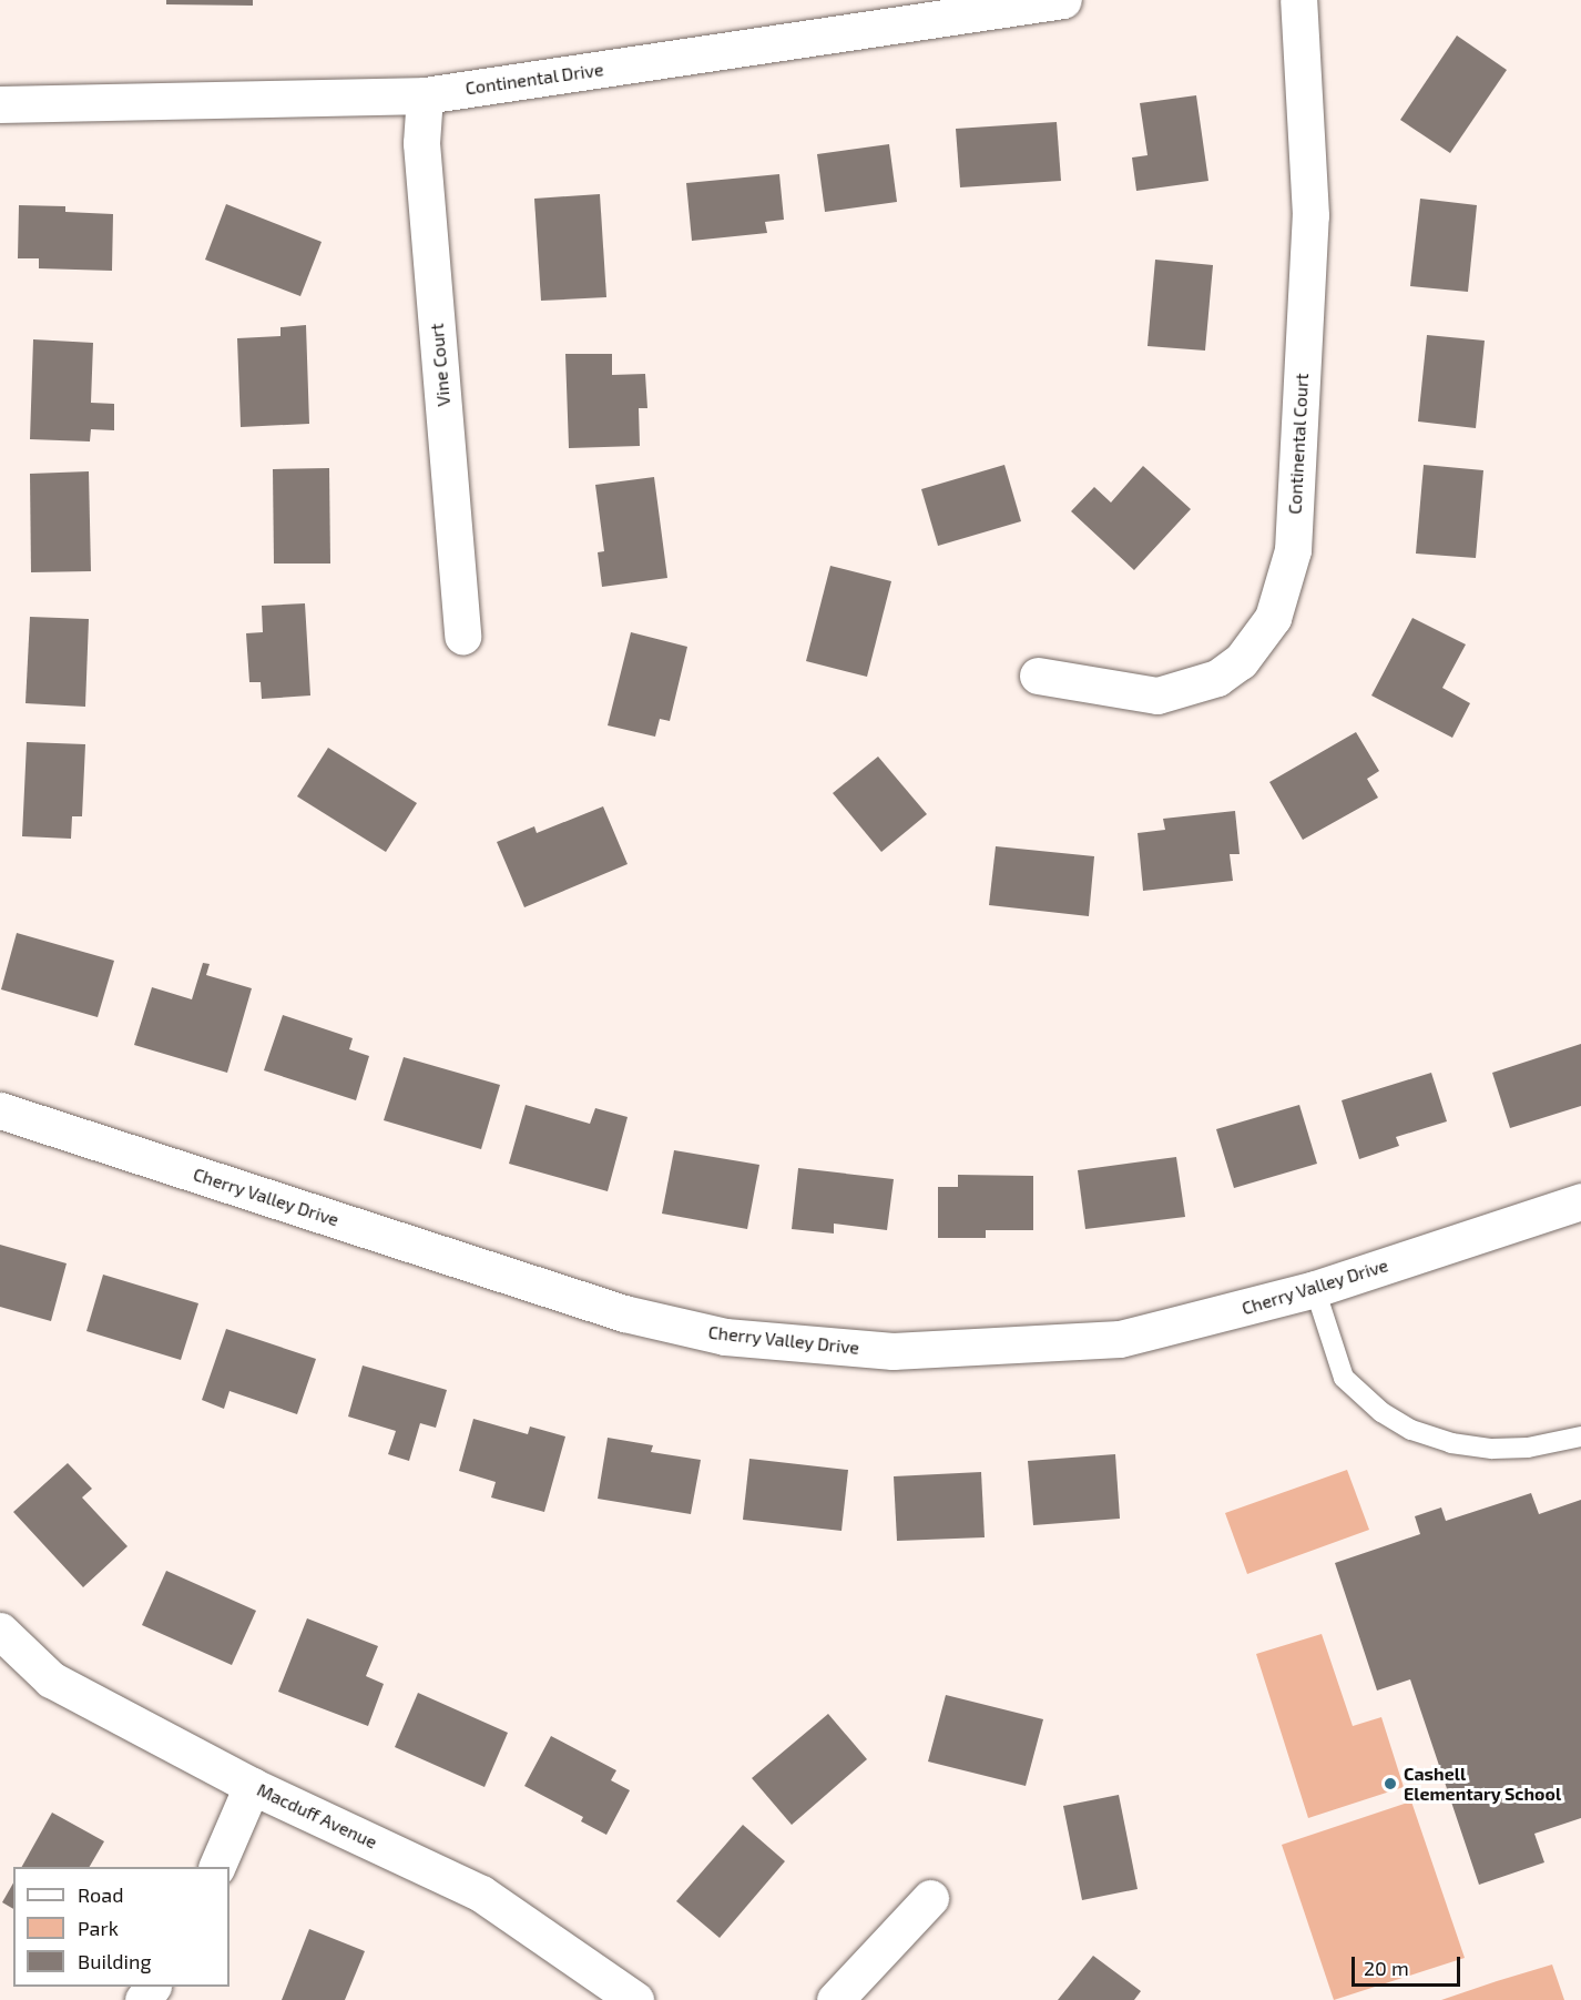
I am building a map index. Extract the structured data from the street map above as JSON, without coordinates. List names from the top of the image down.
{
  "streets": {
    "street": [
      "Continental Drive",
      "Vine Court",
      "Continental Court",
      "Cherry Valley Drive",
      "Macduff Avenue"
    ]
  },
  "crossings": [
    ["Continental Drive", "Vine Court"]
  ],
  "places": ["Cashell Elementary School"],
  "legend": ["Road", "Park", "Building"],
  "scale_bar": "20 m"
}
